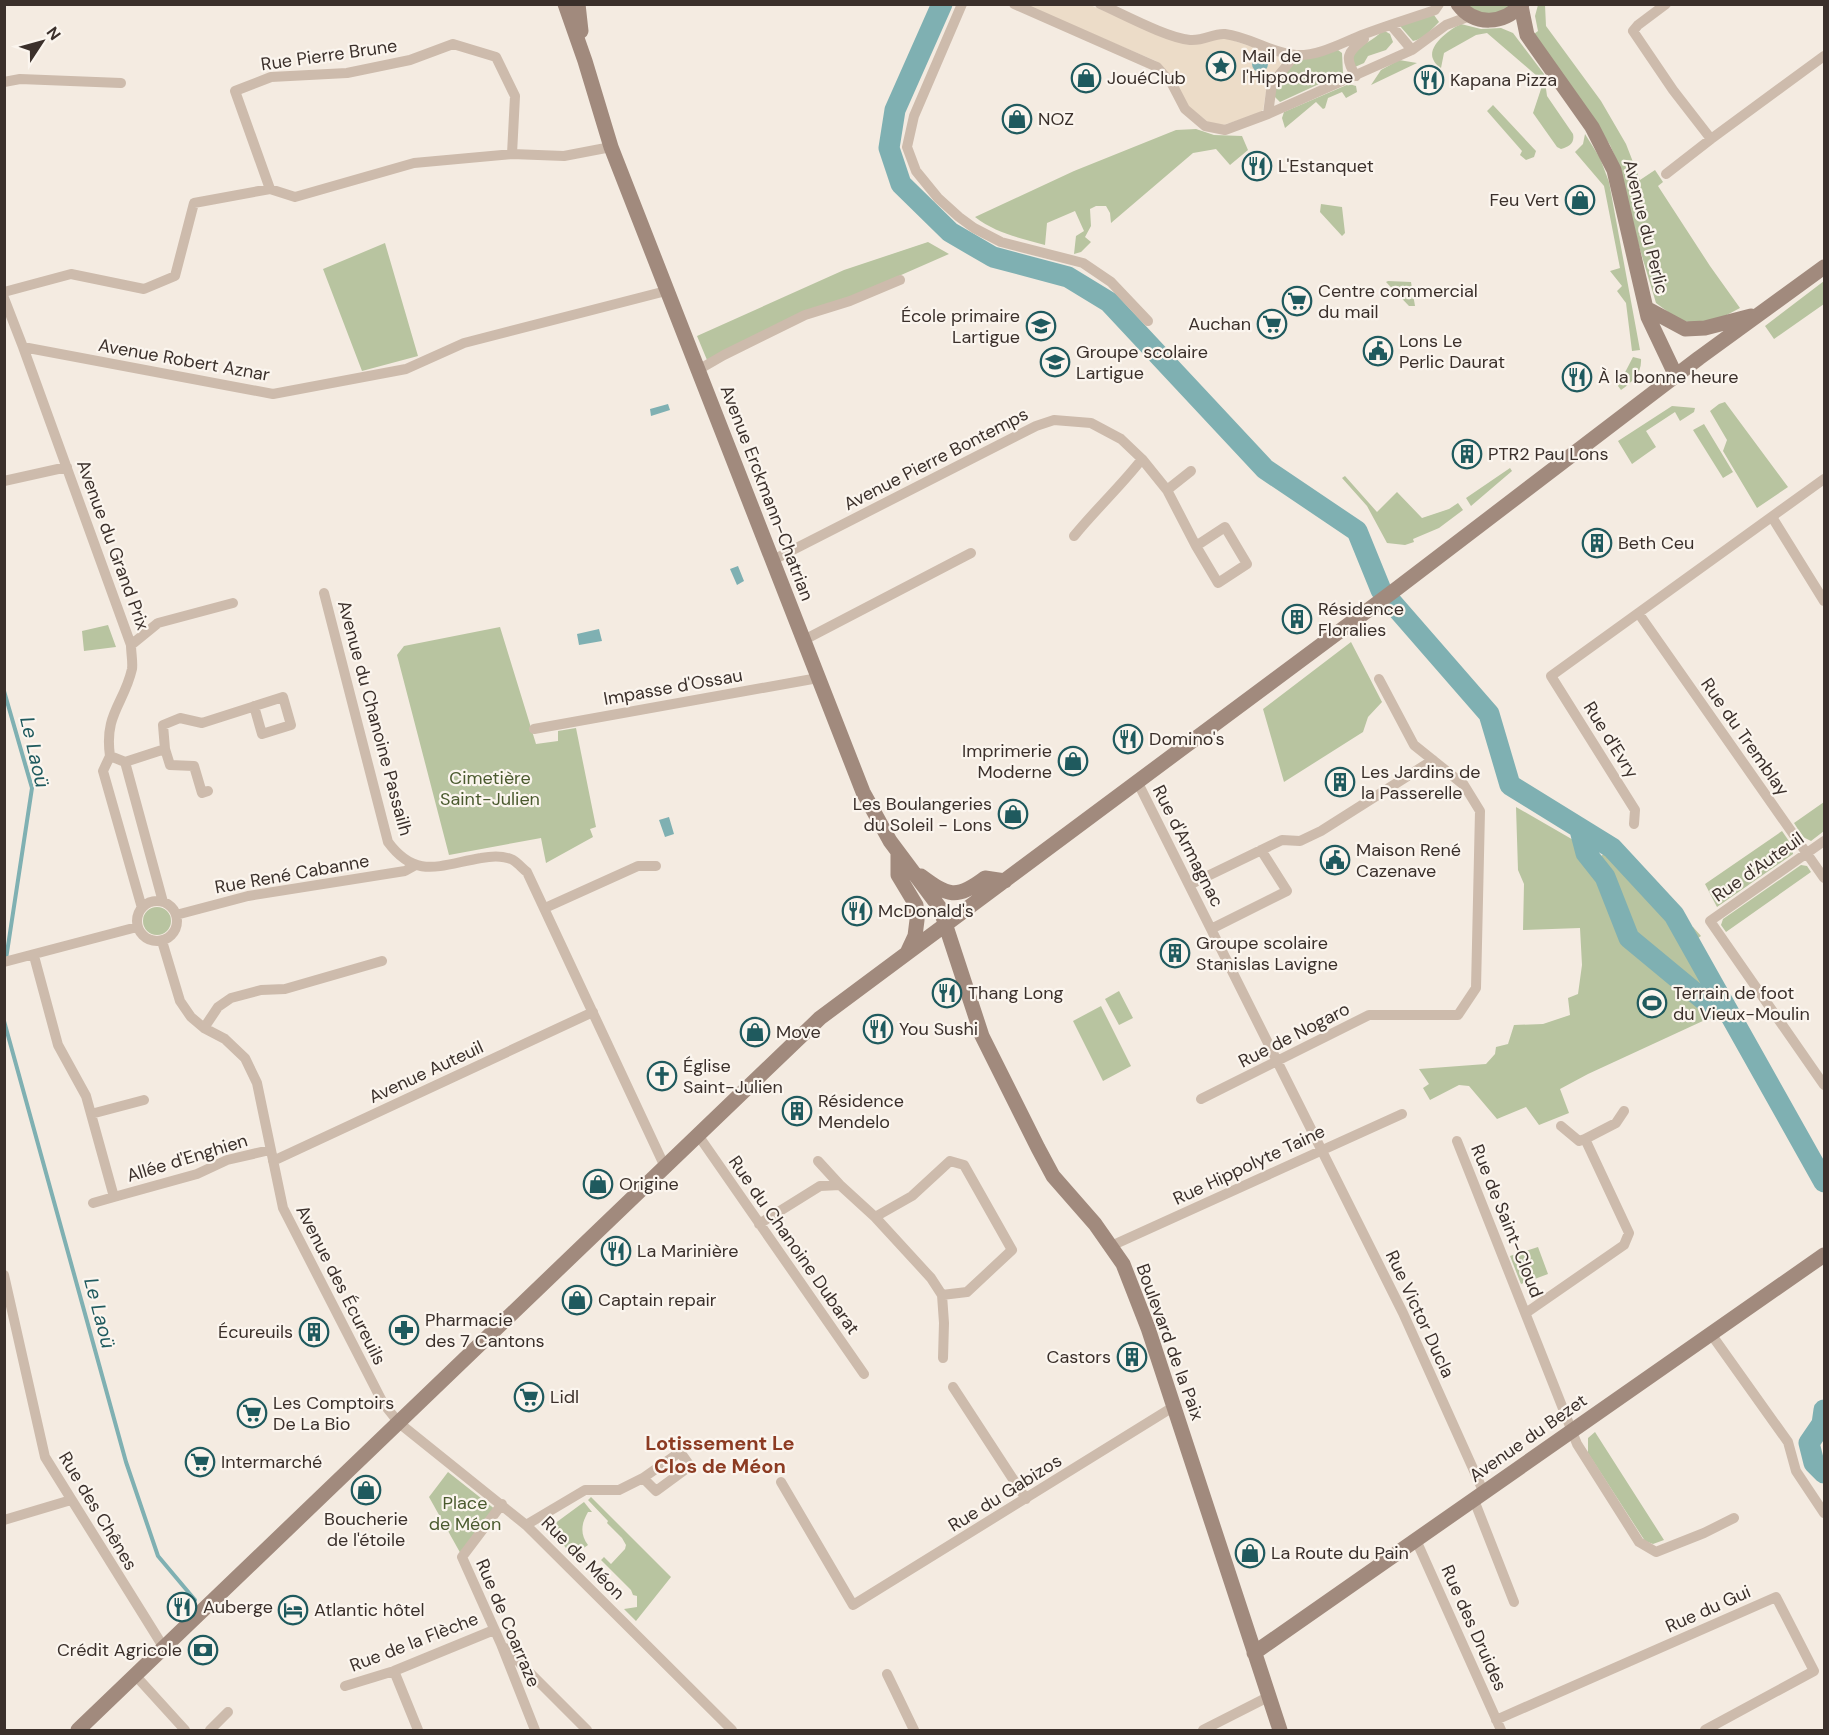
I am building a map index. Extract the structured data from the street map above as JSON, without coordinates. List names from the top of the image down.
{
  "streets": {
    "main road": [
      "Avenue du Perlic",
      "Avenue Erckmann-Chatrian",
      "Boulevard de la Paix",
      "Avenue du Bezet"
    ],
    "street": [
      "Rue Pierre Brune",
      "Avenue Robert Aznar",
      "Avenue Pierre Bontemps",
      "Avenue du Grand Prix",
      "Impasse d'Ossau",
      "Avenue du Chanoine Passailh",
      "Rue du Tremblay",
      "Rue d'Evry",
      "Rue d'Armagnac",
      "Rue d'Auteuil",
      "Rue René Cabanne",
      "Rue de Nogaro",
      "Avenue Auteuil",
      "Allée d'Enghien",
      "Rue Hippolyte Taine",
      "Rue de Saint-Cloud",
      "Rue du Chanoine Dubarat",
      "Avenue des Écureuils",
      "Rue Victor Ducla",
      "Rue du Gabizos",
      "Rue des Chênes",
      "Rue de Méon",
      "Rue du Gui",
      "Rue de Coarraze",
      "Rue des Druides",
      "Rue de la Flèche"
    ]
  },
  "crossings": [
    ["Avenue Robert Aznar", "Avenue Erckmann-Chatrian"],
    ["Avenue Robert Aznar", "Avenue du Grand Prix"],
    ["Avenue Pierre Bontemps", "Avenue Erckmann-Chatrian"],
    ["Avenue Erckmann-Chatrian", "Impasse d'Ossau"],
    ["Avenue Erckmann-Chatrian", "Boulevard de la Paix"],
    ["Avenue du Grand Prix", "Rue René Cabanne"],
    ["Avenue du Grand Prix", "Avenue des Écureuils"],
    ["Avenue du Chanoine Passailh", "Rue René Cabanne"],
    ["Rue du Tremblay", "Rue d'Evry"],
    ["Rue du Tremblay", "Rue d'Auteuil"],
    ["Rue d'Armagnac", "Rue de Nogaro"],
    ["Rue d'Armagnac", "Rue Hippolyte Taine"],
    ["Rue d'Armagnac", "Rue Victor Ducla"],
    ["Rue René Cabanne", "Avenue des Écureuils"],
    ["Avenue Auteuil", "Avenue des Écureuils"],
    ["Allée d'Enghien", "Avenue des Écureuils"],
    ["Rue Hippolyte Taine", "Rue Victor Ducla"],
    ["Rue Hippolyte Taine", "Boulevard de la Paix"],
    ["Rue de Saint-Cloud", "Avenue du Bezet"],
    ["Avenue des Écureuils", "Rue de Méon"],
    ["Rue Victor Ducla", "Avenue du Bezet"],
    ["Boulevard de la Paix", "Avenue du Bezet"],
    ["Boulevard de la Paix", "Rue du Gabizos"],
    ["Avenue du Bezet", "Rue des Druides"],
    ["Rue de Méon", "Rue de Coarraze"],
    ["Rue du Gui", "Rue des Druides"],
    ["Rue de Coarraze", "Rue de la Flèche"]
  ],
  "districts": ["Lotissement Le Clos de Méon"],
  "water": ["Le Laoü"],
  "parks": ["Cimetière Saint-Julien", "Place de Méon"],
  "places": {
    "place": ["Mail de l'Hippodrome"],
    "shop": [
      "JouéClub",
      "NOZ",
      "Feu Vert",
      "Imprimerie Moderne",
      "Les Boulangeries du Soleil - Lons",
      "Move",
      "Origine",
      "Captain repair",
      "Boucherie de l'étoile",
      "La Route du Pain"
    ],
    "restaurant": [
      "Kapana Pizza",
      "L'Estanquet",
      "À la bonne heure",
      "Domino's",
      "McDonald's",
      "Thang Long",
      "You Sushi",
      "La Marinière",
      "Auberge"
    ],
    "supermarket": [
      "Centre commercial du mail",
      "Auchan",
      "Lidl",
      "Les Comptoirs De La Bio",
      "Intermarché"
    ],
    "school or university": ["École primaire Lartigue", "Groupe scolaire Lartigue"],
    "public building": ["Lons Le Perlic Daurat", "Maison René Cazenave"],
    "building": [
      "PTR2 Pau Lons",
      "Beth Ceu",
      "Résidence Floralies",
      "Les Jardins de la Passerelle",
      "Groupe scolaire Stanislas Lavigne",
      "Résidence Mendelo",
      "Écureuils",
      "Castors"
    ],
    "sports": ["Terrain de foot du Vieux-Moulin"],
    "church": ["Église Saint-Julien"],
    "pharmacy": ["Pharmacie des 7 Cantons"],
    "hotel": ["Atlantic hôtel"],
    "bank": ["Crédit Agricole"]
  },
  "north": "top right"
}
